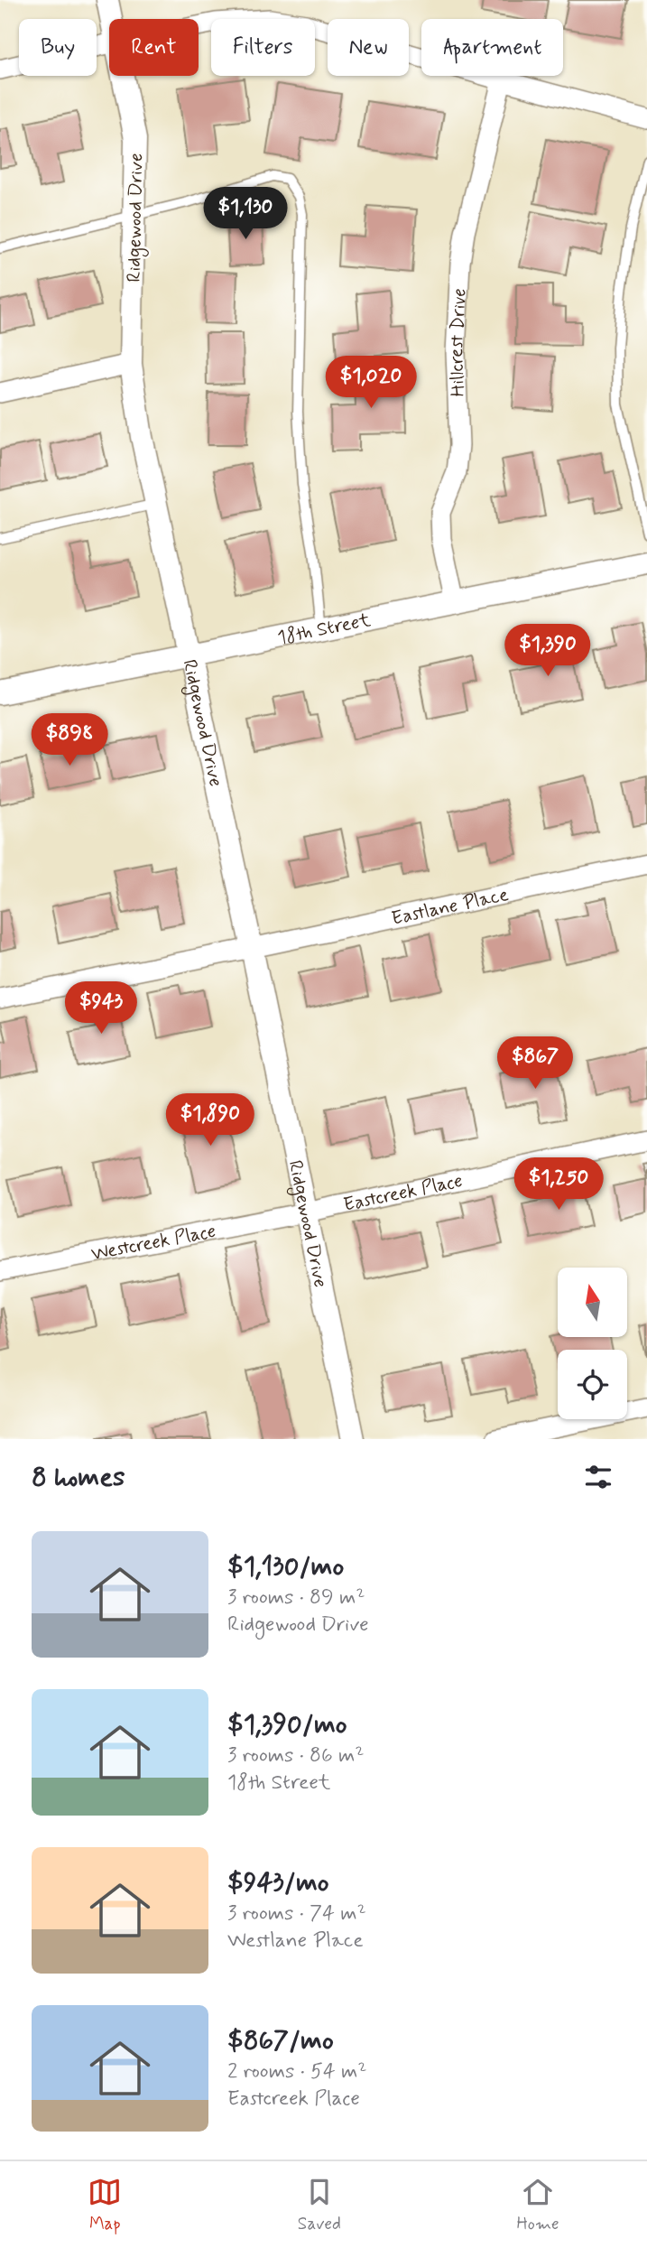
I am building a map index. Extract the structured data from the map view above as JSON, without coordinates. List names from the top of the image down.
{
  "streets": {
    "street": [
      "Ridgewood Drive",
      "Hillcrest Drive",
      "18th Street",
      "Eastlane Place",
      "Eastcreek Place",
      "Westcreek Place"
    ]
  },
  "crossings": [
    ["Ridgewood Drive", "18th Street"],
    ["Ridgewood Drive", "Eastlane Place"],
    ["Ridgewood Drive", "Eastcreek Place"],
    ["Ridgewood Drive", "Westcreek Place"],
    ["Hillcrest Drive", "18th Street"],
    ["Eastcreek Place", "Westcreek Place"]
  ],
  "north": "top",
  "page": {
    "chip": [
      "Buy",
      "Rent",
      "Filters",
      "New",
      "Apartment"
    ],
    "price": [
      "$1,130",
      "$1,020",
      "$1,390",
      "$898",
      "$943",
      "$867",
      "$1,890",
      "$1,250"
    ],
    "heading": "8 homes",
    "list": [
      {
        "name": "$1,130/mo",
        "note": "3 rooms · 89 m² · Ridgewood Drive"
      },
      {
        "name": "$1,390/mo",
        "note": "3 rooms · 86 m² · 18th Street"
      },
      {
        "name": "$943/mo",
        "note": "3 rooms · 74 m² · Westlane Place"
      },
      {
        "name": "$867/mo",
        "note": "2 rooms · 54 m² · Eastcreek Place"
      }
    ],
    "tabs": ["Map", "Saved", "Home"]
  }
}
